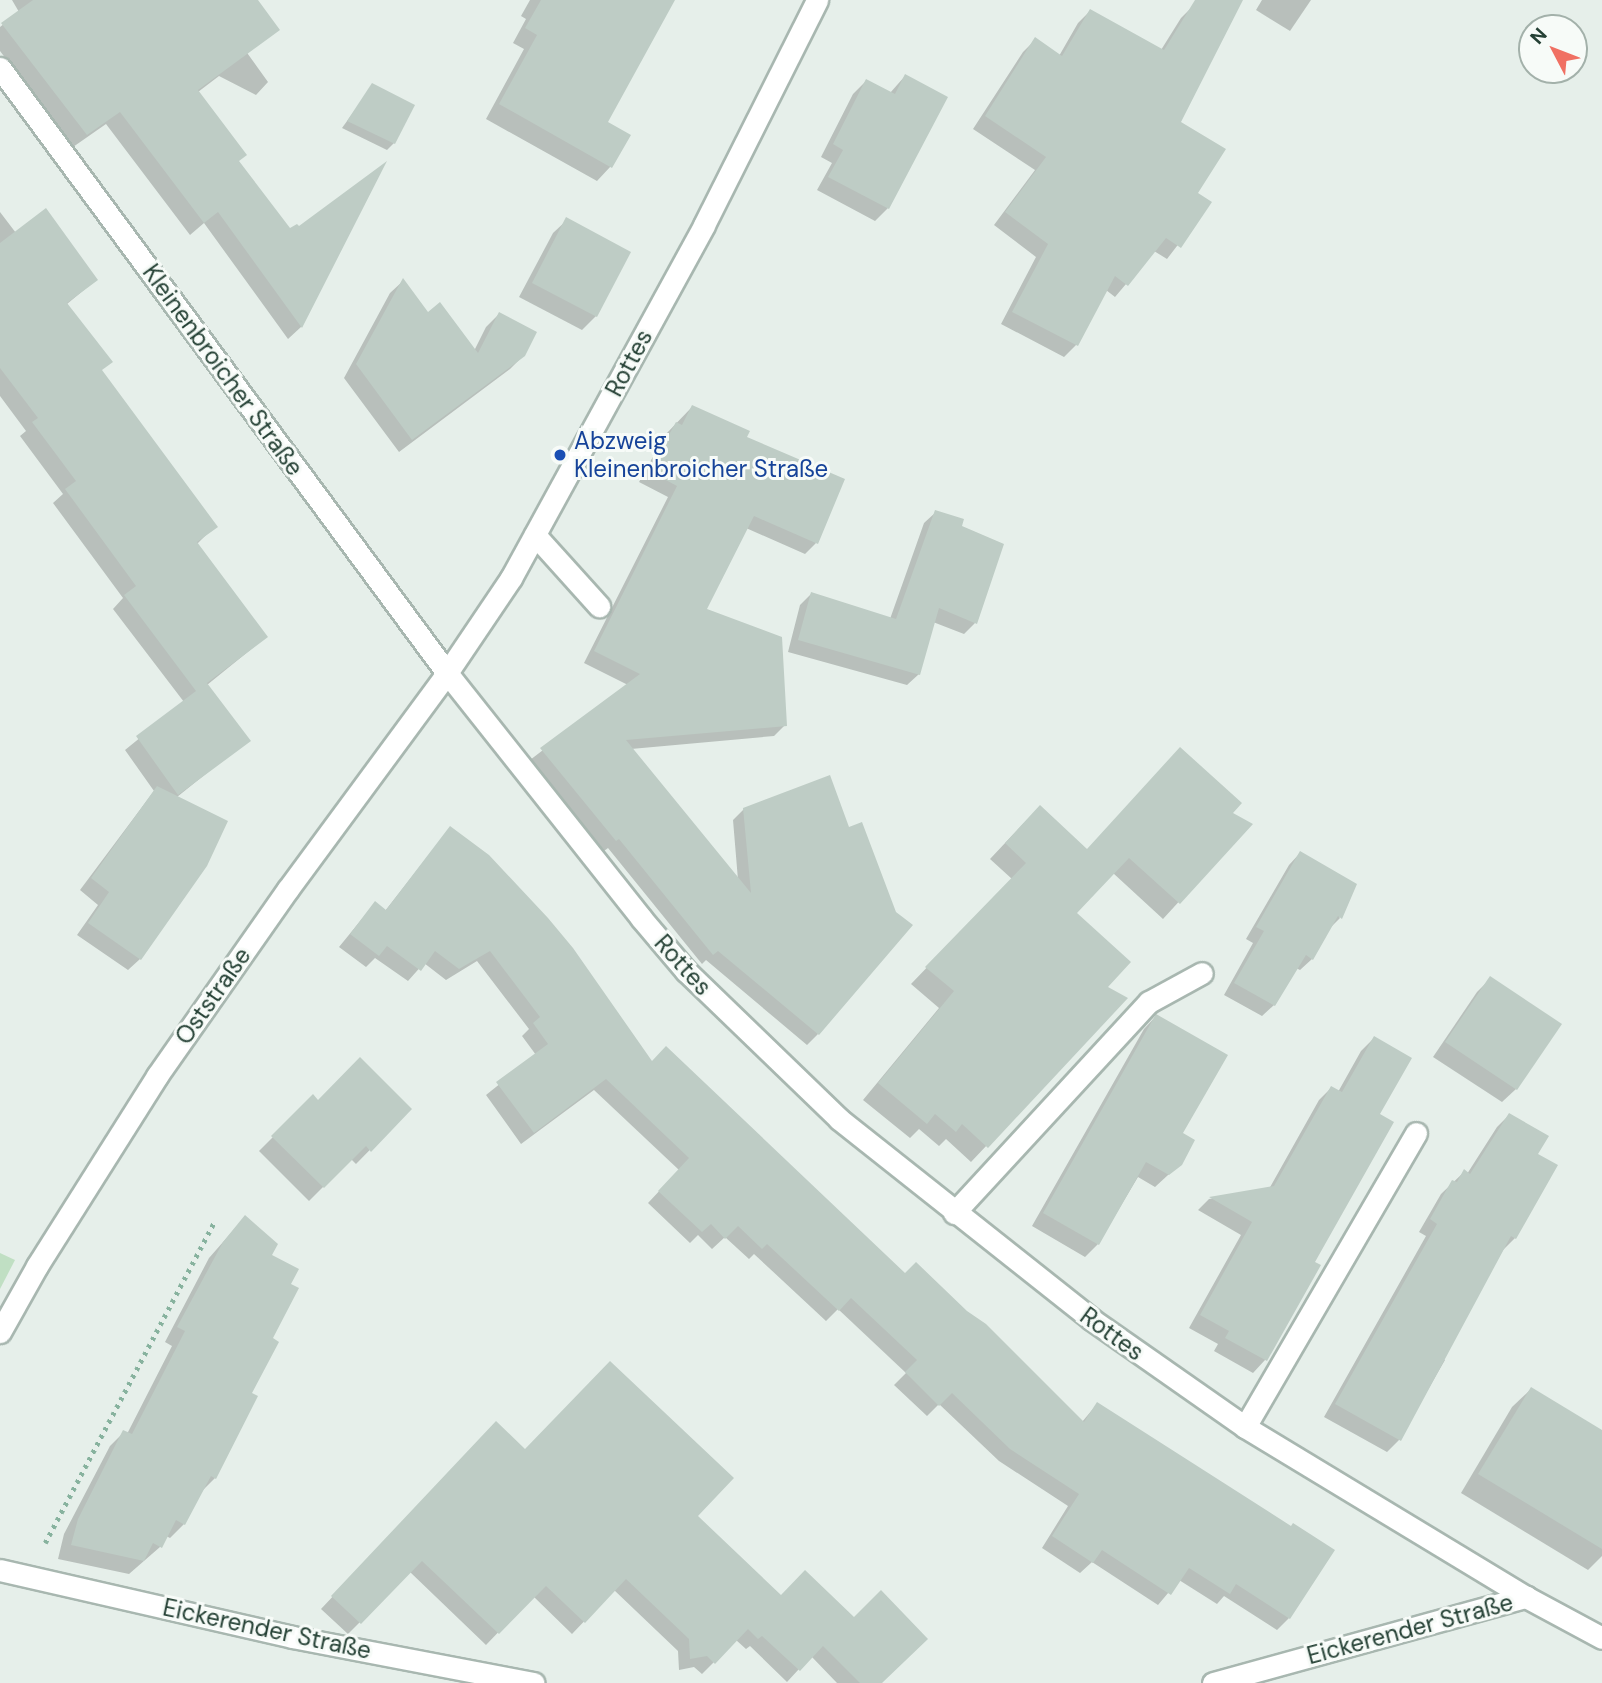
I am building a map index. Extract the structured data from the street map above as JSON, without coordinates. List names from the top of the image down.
{
  "streets": {
    "street": [
      "Rottes",
      "Kleinenbroicher Straße",
      "Oststraße",
      "Eickerender Straße"
    ]
  },
  "crossings": [
    ["Rottes", "Kleinenbroicher Straße"],
    ["Rottes", "Oststraße"],
    ["Rottes", "Eickerender Straße"],
    ["Kleinenbroicher Straße", "Oststraße"]
  ],
  "places": ["Abzweig Kleinenbroicher Straße"],
  "north": "top left"
}
